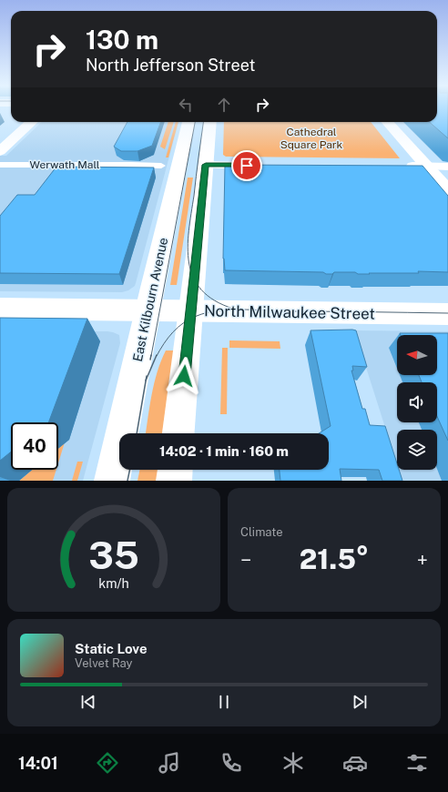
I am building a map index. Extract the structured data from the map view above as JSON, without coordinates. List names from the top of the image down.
{
  "streets": {
    "street": ["Werwath Mall", "East Kilbourn Avenue", "North Milwaukee Street"]
  },
  "crossings": [
    ["East Kilbourn Avenue", "North Milwaukee Street"]
  ],
  "parks": ["Cathedral Square Park"],
  "north": "left",
  "page": {
    "turn": ["130 m", "North Jefferson Street"],
    "limit": "40",
    "trip": "14:02 · 1 min · 160 m",
    "tile": "Climate",
    "heat": ["−", "21.5°", "+"],
    "song": ["Static Love", "Velvet Ray"],
    "tabs": "14:01",
    "gauge": ["35", "km/h"]
  }
}
